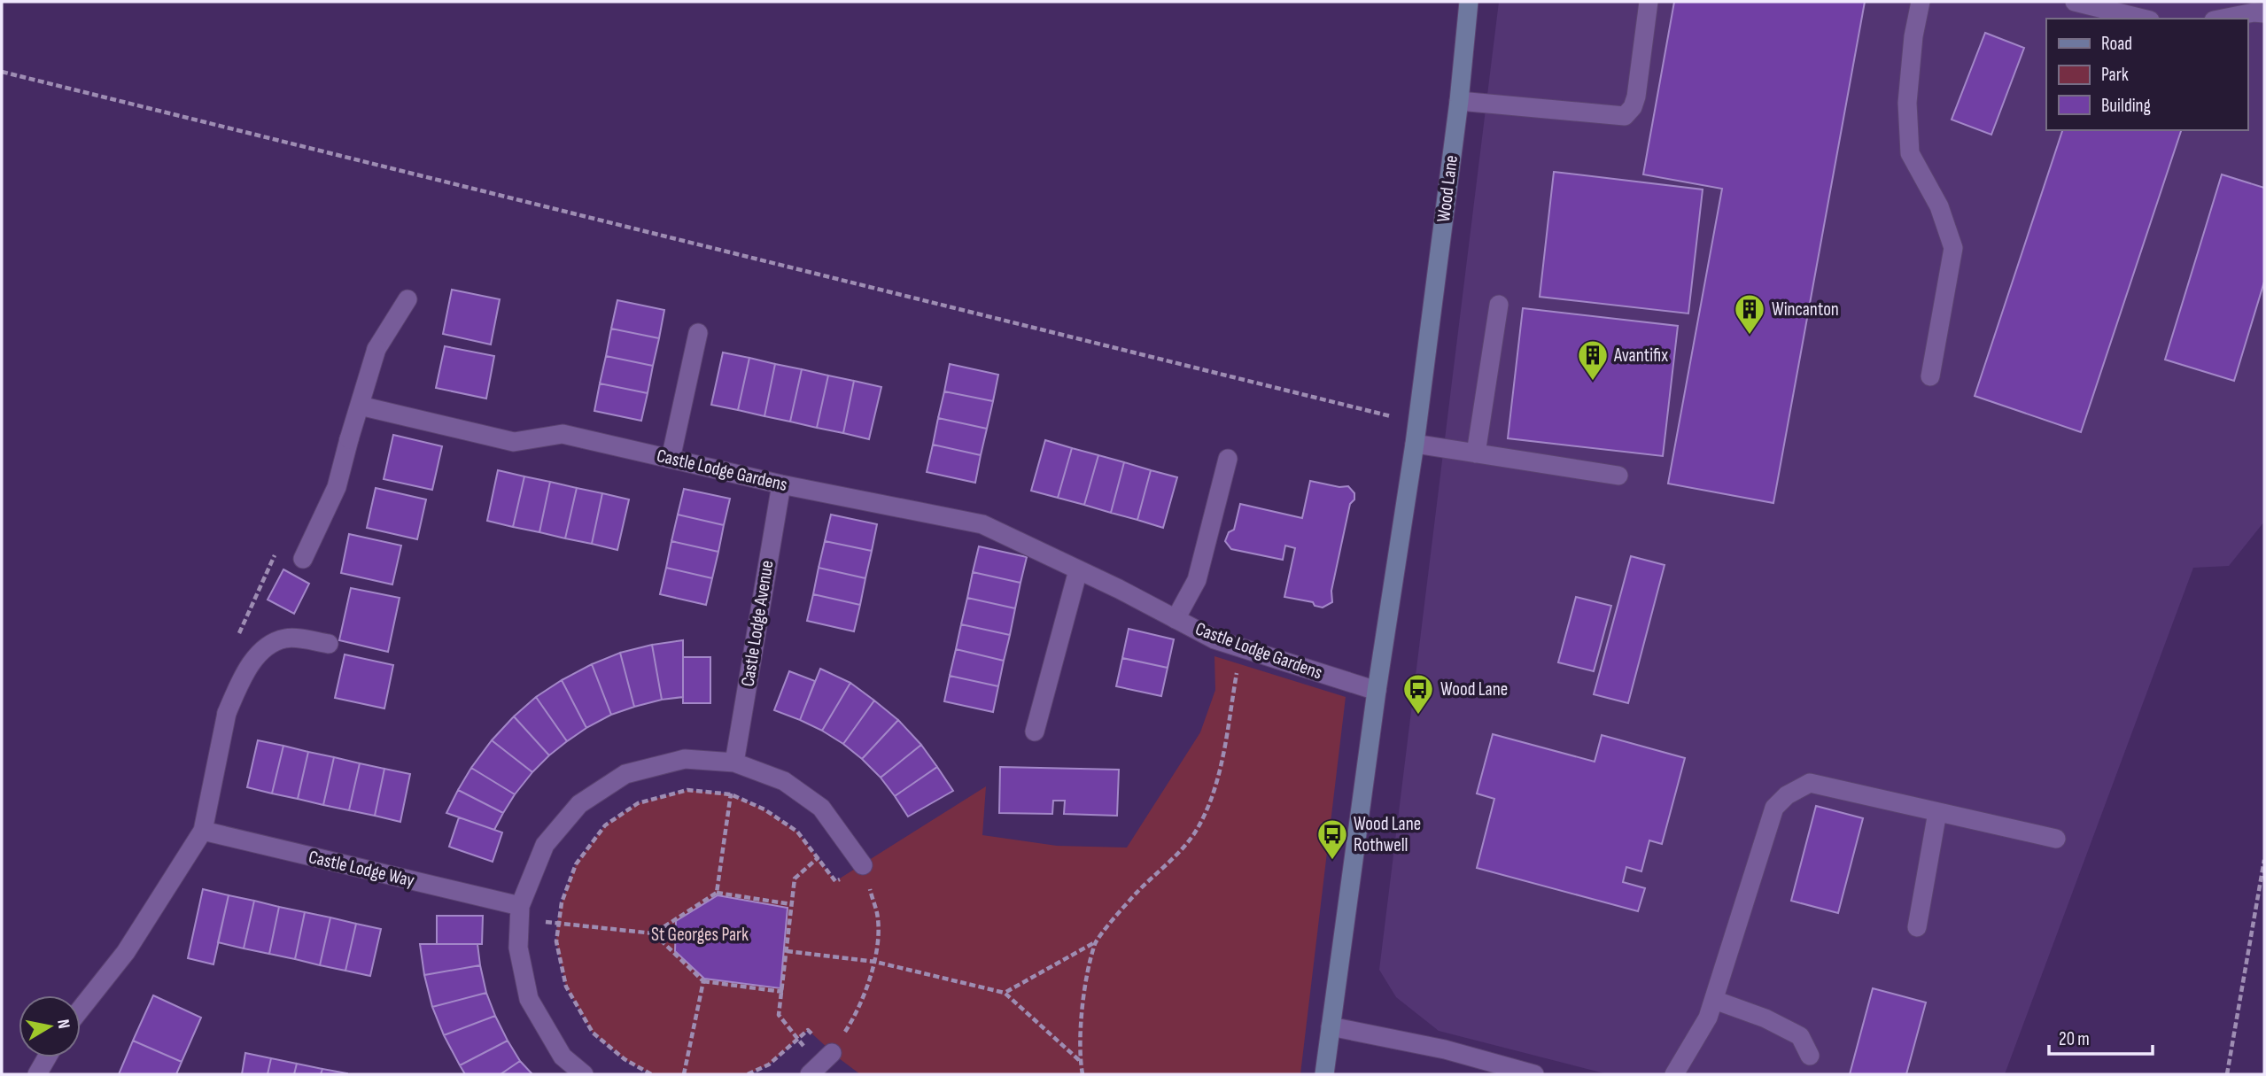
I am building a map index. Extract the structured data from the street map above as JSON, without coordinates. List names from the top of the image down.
{
  "streets": {
    "street": [
      "Wood Lane",
      "Castle Lodge Gardens",
      "Castle Lodge Avenue",
      "Castle Lodge Way"
    ]
  },
  "crossings": [
    ["Wood Lane", "Castle Lodge Gardens"],
    ["Castle Lodge Gardens", "Castle Lodge Avenue"]
  ],
  "parks": ["St Georges Park"],
  "places": {
    "building": ["Wincanton", "Avantifix"],
    "bus stop": ["Wood Lane", "Wood Lane Rothwell"]
  },
  "legend": ["Road", "Park", "Building"],
  "scale_bar": "20 m",
  "north": "right"
}
